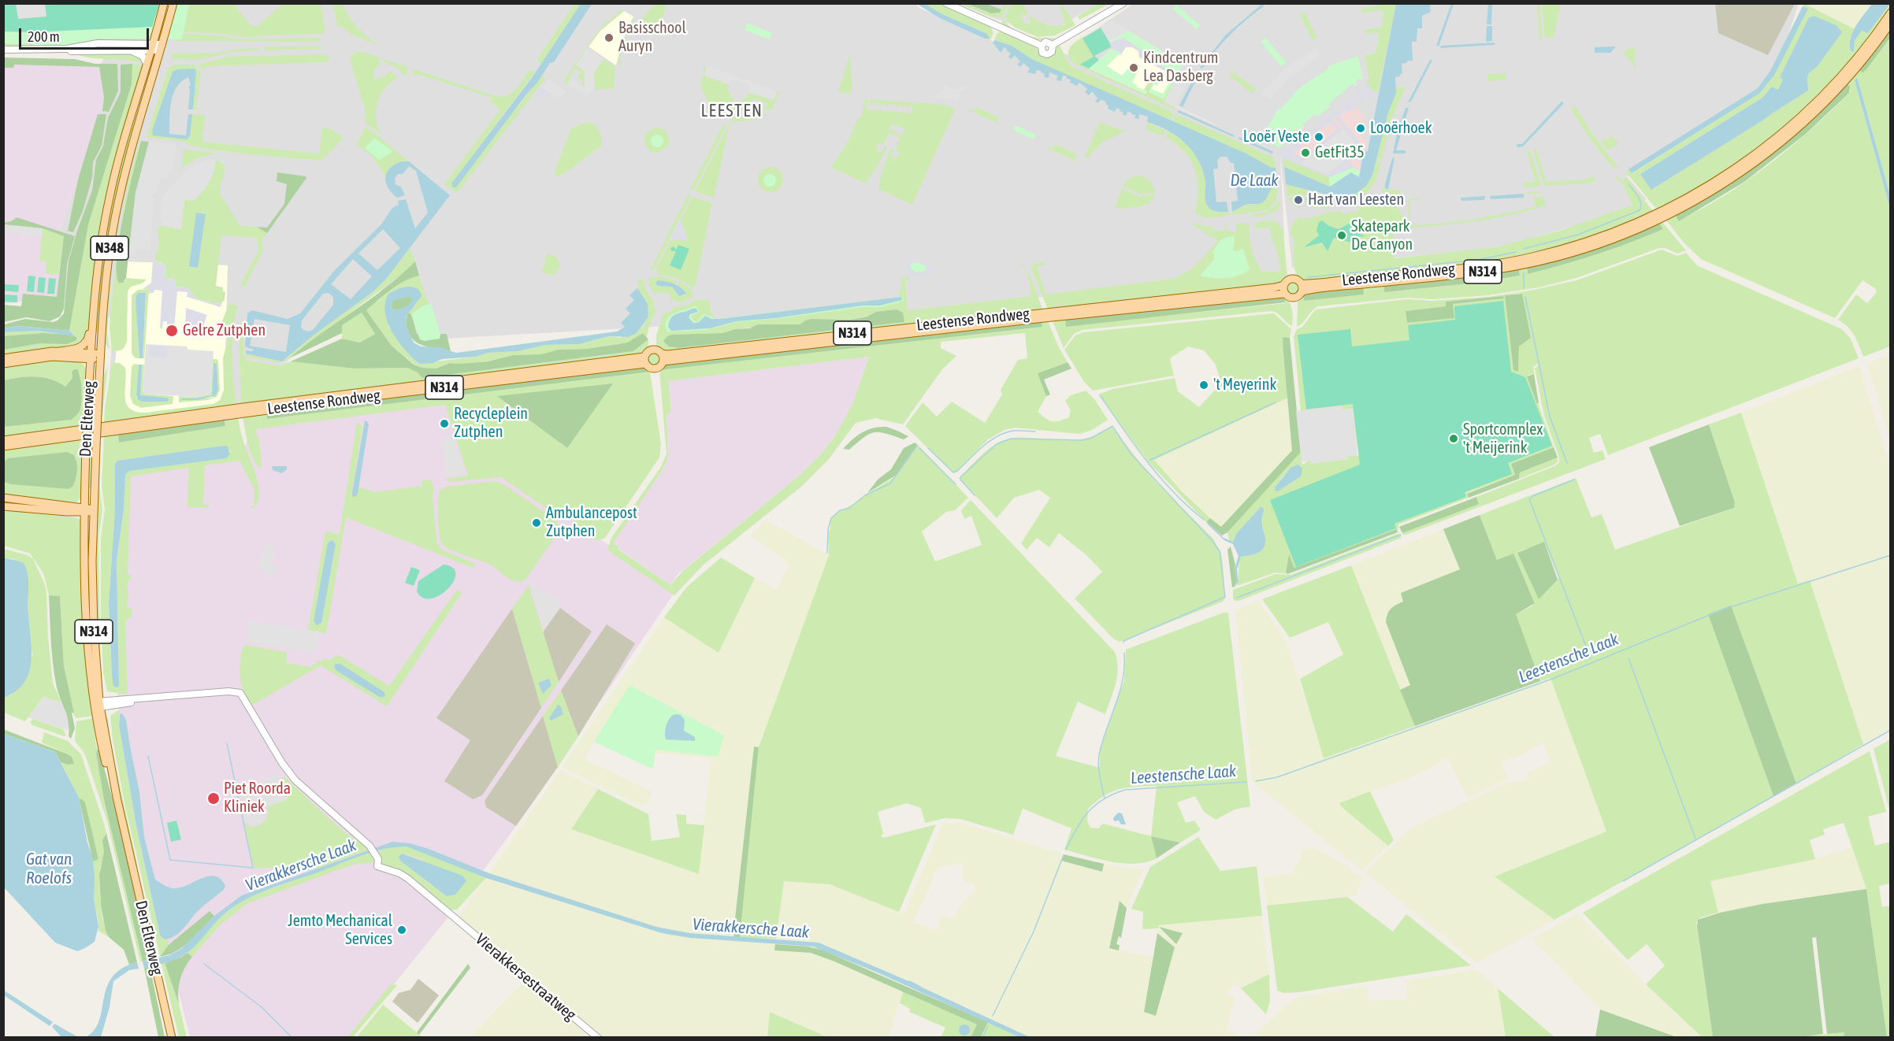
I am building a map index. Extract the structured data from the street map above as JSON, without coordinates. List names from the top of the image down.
{
  "streets": {
    "main road": [
      "N348",
      "N314",
      "Leestense Rondweg",
      "Den Elterweg"
    ],
    "street": ["Vierakkersestraatweg"]
  },
  "crossings": [
    ["N348", "Den Elterweg"],
    ["N314", "Leestense Rondweg"],
    ["N314", "Den Elterweg"],
    ["Den Elterweg", "Vierakkersestraatweg"]
  ],
  "districts": ["LEESTEN"],
  "water": [
    "De Laak",
    "Leestensche Laak",
    "Gat van Roelofs",
    "Vierakkersche Laak"
  ],
  "places": [
    "Basisschool Auryn",
    "Kindcentrum Lea Dasberg",
    "Looërhoek",
    "Looër Veste",
    "GetFit35",
    "Hart van Leesten",
    "Skatepark De Canyon",
    "Gelre Zutphen",
    "'t Meyerink",
    "Recycleplein Zutphen",
    "Sportcomplex 't Meijerink",
    "Ambulancepost Zutphen",
    "Piet Roorda Kliniek",
    "Jemto Mechanical Services"
  ],
  "scale_bar": "200 m"
}
